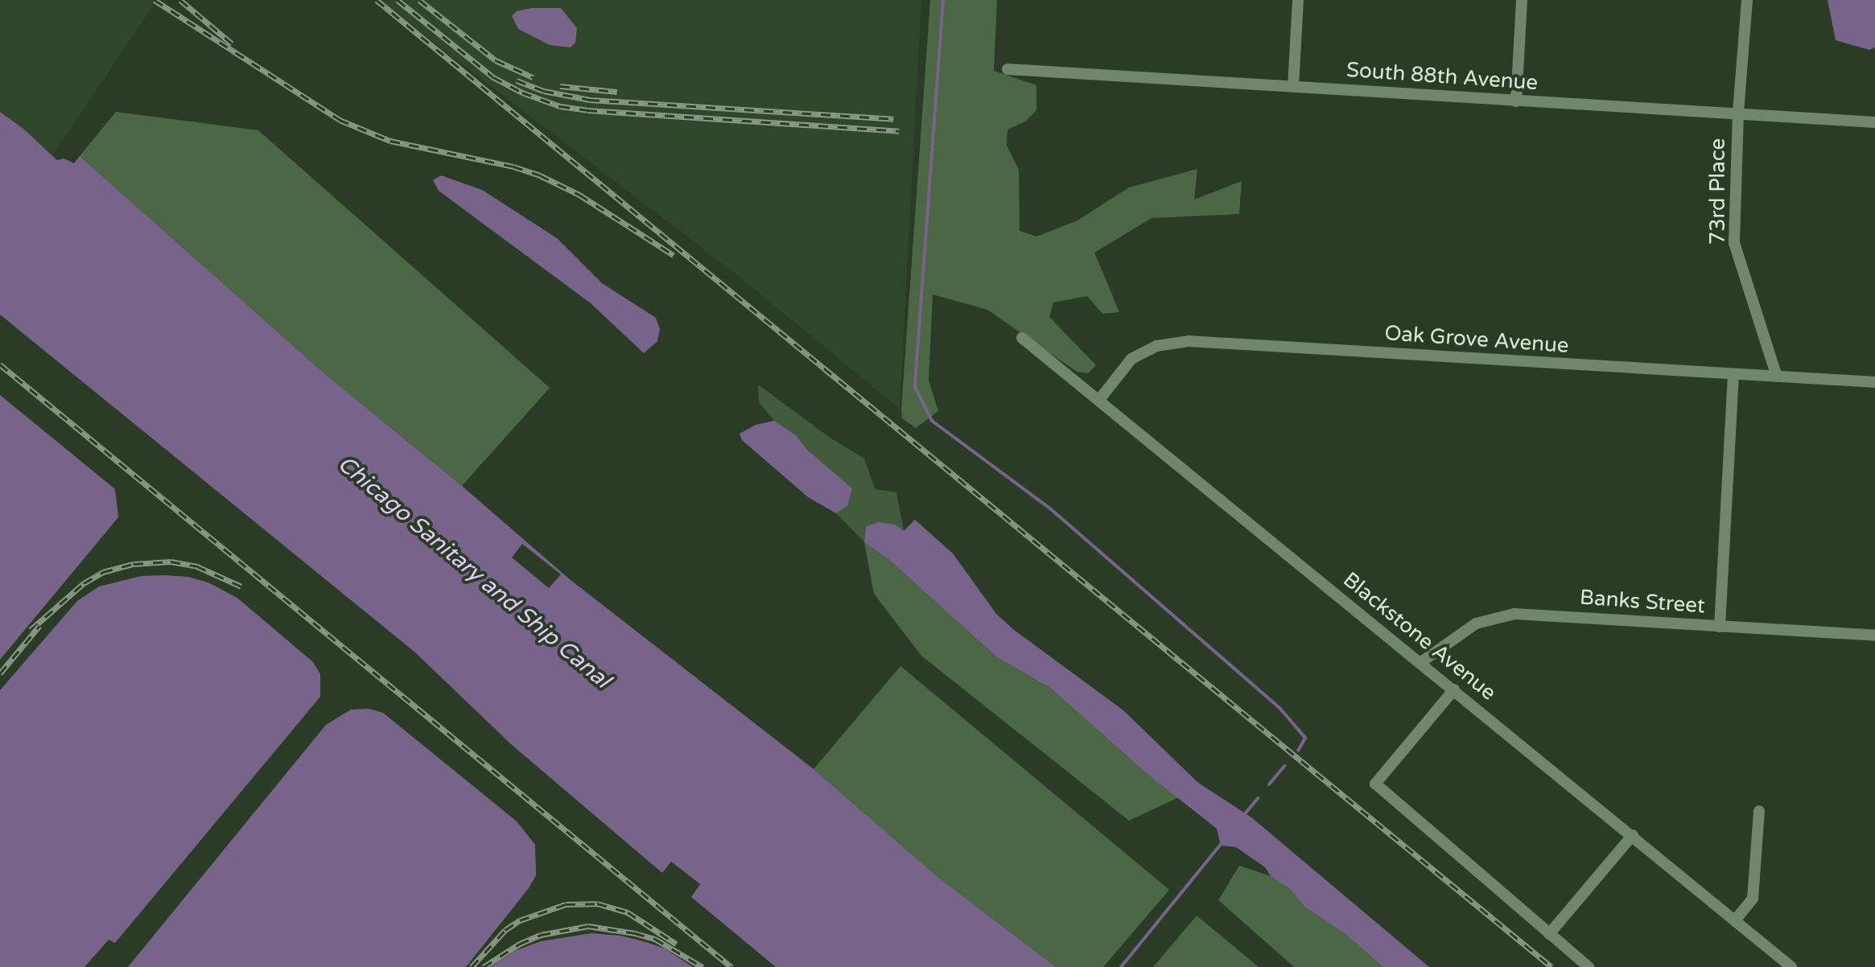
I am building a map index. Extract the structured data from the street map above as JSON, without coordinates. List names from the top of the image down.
{
  "streets": {
    "street": [
      "South 88th Avenue",
      "73rd Place",
      "Oak Grove Avenue",
      "Banks Street",
      "Blackstone Avenue"
    ]
  },
  "crossings": [
    ["South 88th Avenue", "73rd Place"],
    ["73rd Place", "Oak Grove Avenue"],
    ["Oak Grove Avenue", "Blackstone Avenue"],
    ["Banks Street", "Blackstone Avenue"]
  ],
  "water": ["Chicago Sanitary and Ship Canal"]
}
